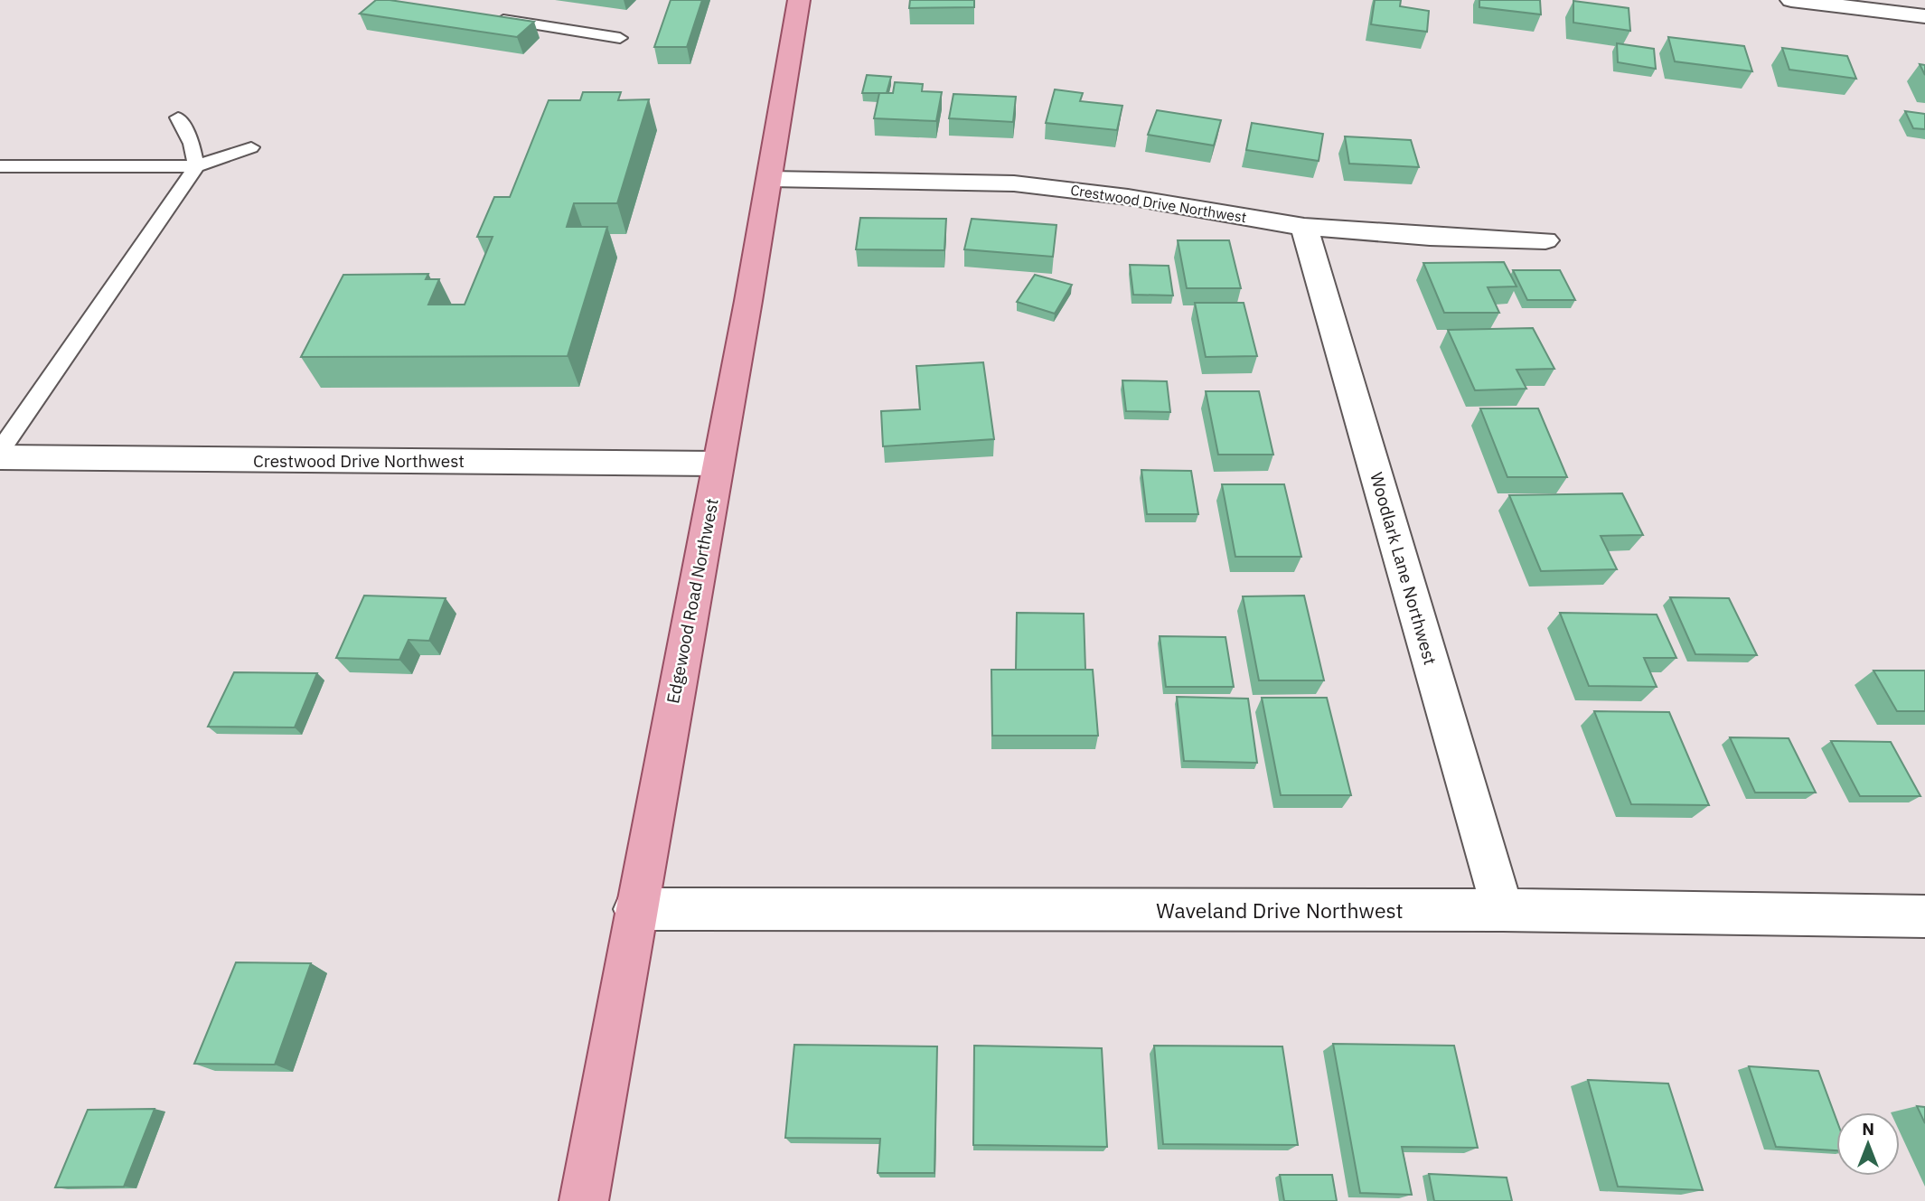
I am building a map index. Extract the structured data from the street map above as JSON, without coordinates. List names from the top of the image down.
{
  "streets": {
    "main road": ["Edgewood Road Northwest"],
    "street": ["Crestwood Drive Northwest", "Woodlark Lane Northwest", "Waveland Drive Northwest"]
  },
  "crossings": [
    ["Crestwood Drive Northwest", "Woodlark Lane Northwest"],
    ["Crestwood Drive Northwest", "Edgewood Road Northwest"],
    ["Woodlark Lane Northwest", "Waveland Drive Northwest"],
    ["Edgewood Road Northwest", "Waveland Drive Northwest"]
  ],
  "north": "top"
}
